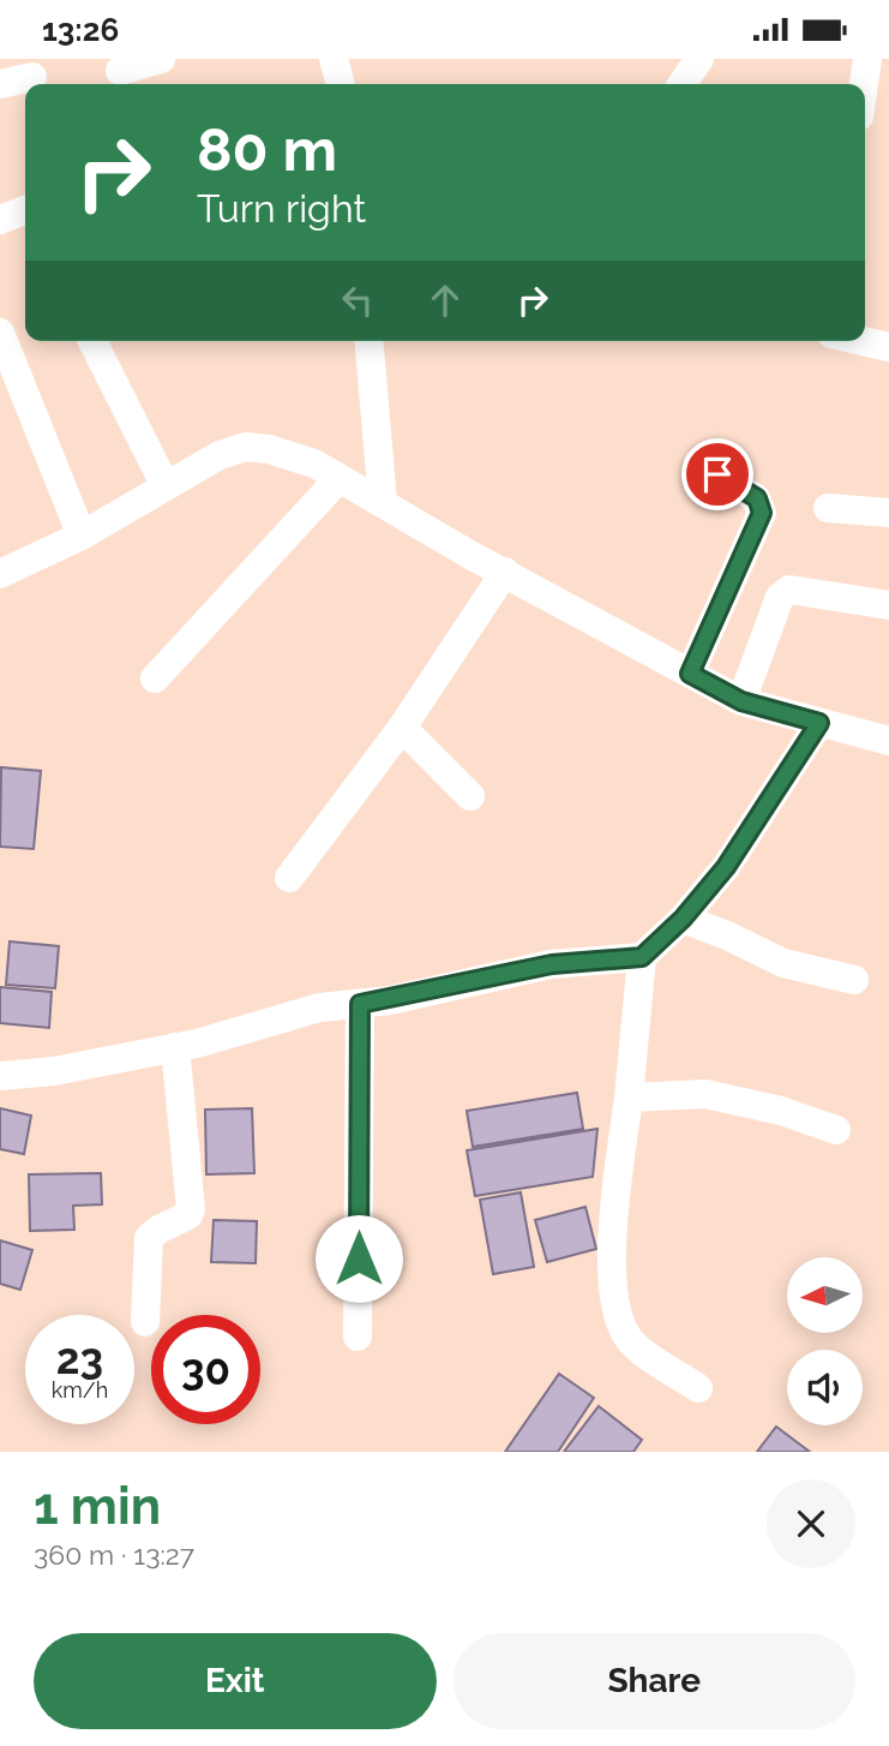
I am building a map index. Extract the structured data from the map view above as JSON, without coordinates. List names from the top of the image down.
{
  "north": "left",
  "page": {
    "status": "13:26",
    "turn": ["80 m", "Turn right"],
    "speed": "23 km/h",
    "limit": "30",
    "heading": ["1 min", "360 m · 13:27"],
    "buttons": ["Exit", "Share"]
  }
}
